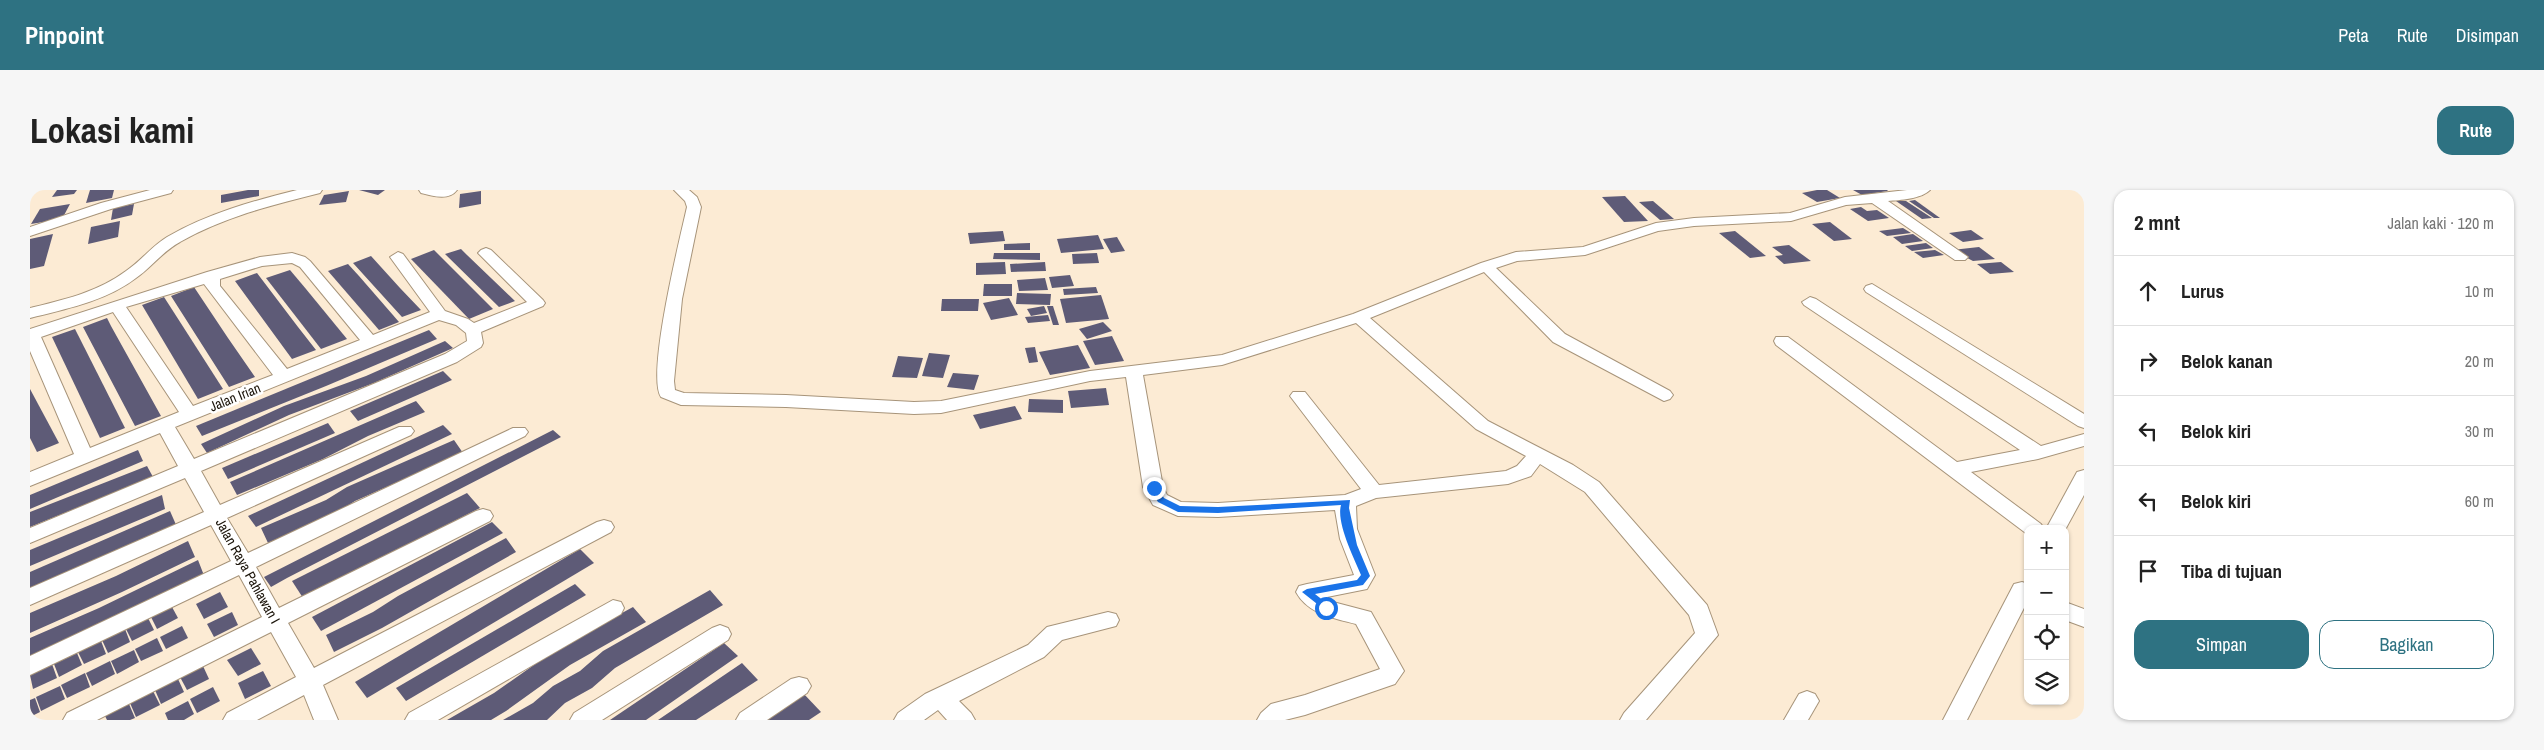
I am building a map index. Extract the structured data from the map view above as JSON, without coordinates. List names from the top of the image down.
{
  "streets": {
    "street": ["Jalan Irian", "Jalan Raya Pahlawan I"]
  },
  "crossings": [
    ["Jalan Irian", "Jalan Raya Pahlawan I"]
  ],
  "page": {
    "header": "Pinpoint",
    "nav": ["Peta", "Rute", "Disimpan"],
    "buttons": [
      "Rute",
      ["Simpan", "Bagikan"]
    ],
    "title": "Lokasi kami",
    "heading": ["2 mnt", "Jalan kaki · 120 m"],
    "list": [
      ["Lurus", "10 m"],
      ["Belok kanan", "20 m"],
      ["Belok kiri", "30 m"],
      ["Belok kiri", "60 m"],
      "Tiba di tujuan"
    ],
    "map_buttons": ["+", "−"]
  }
}
